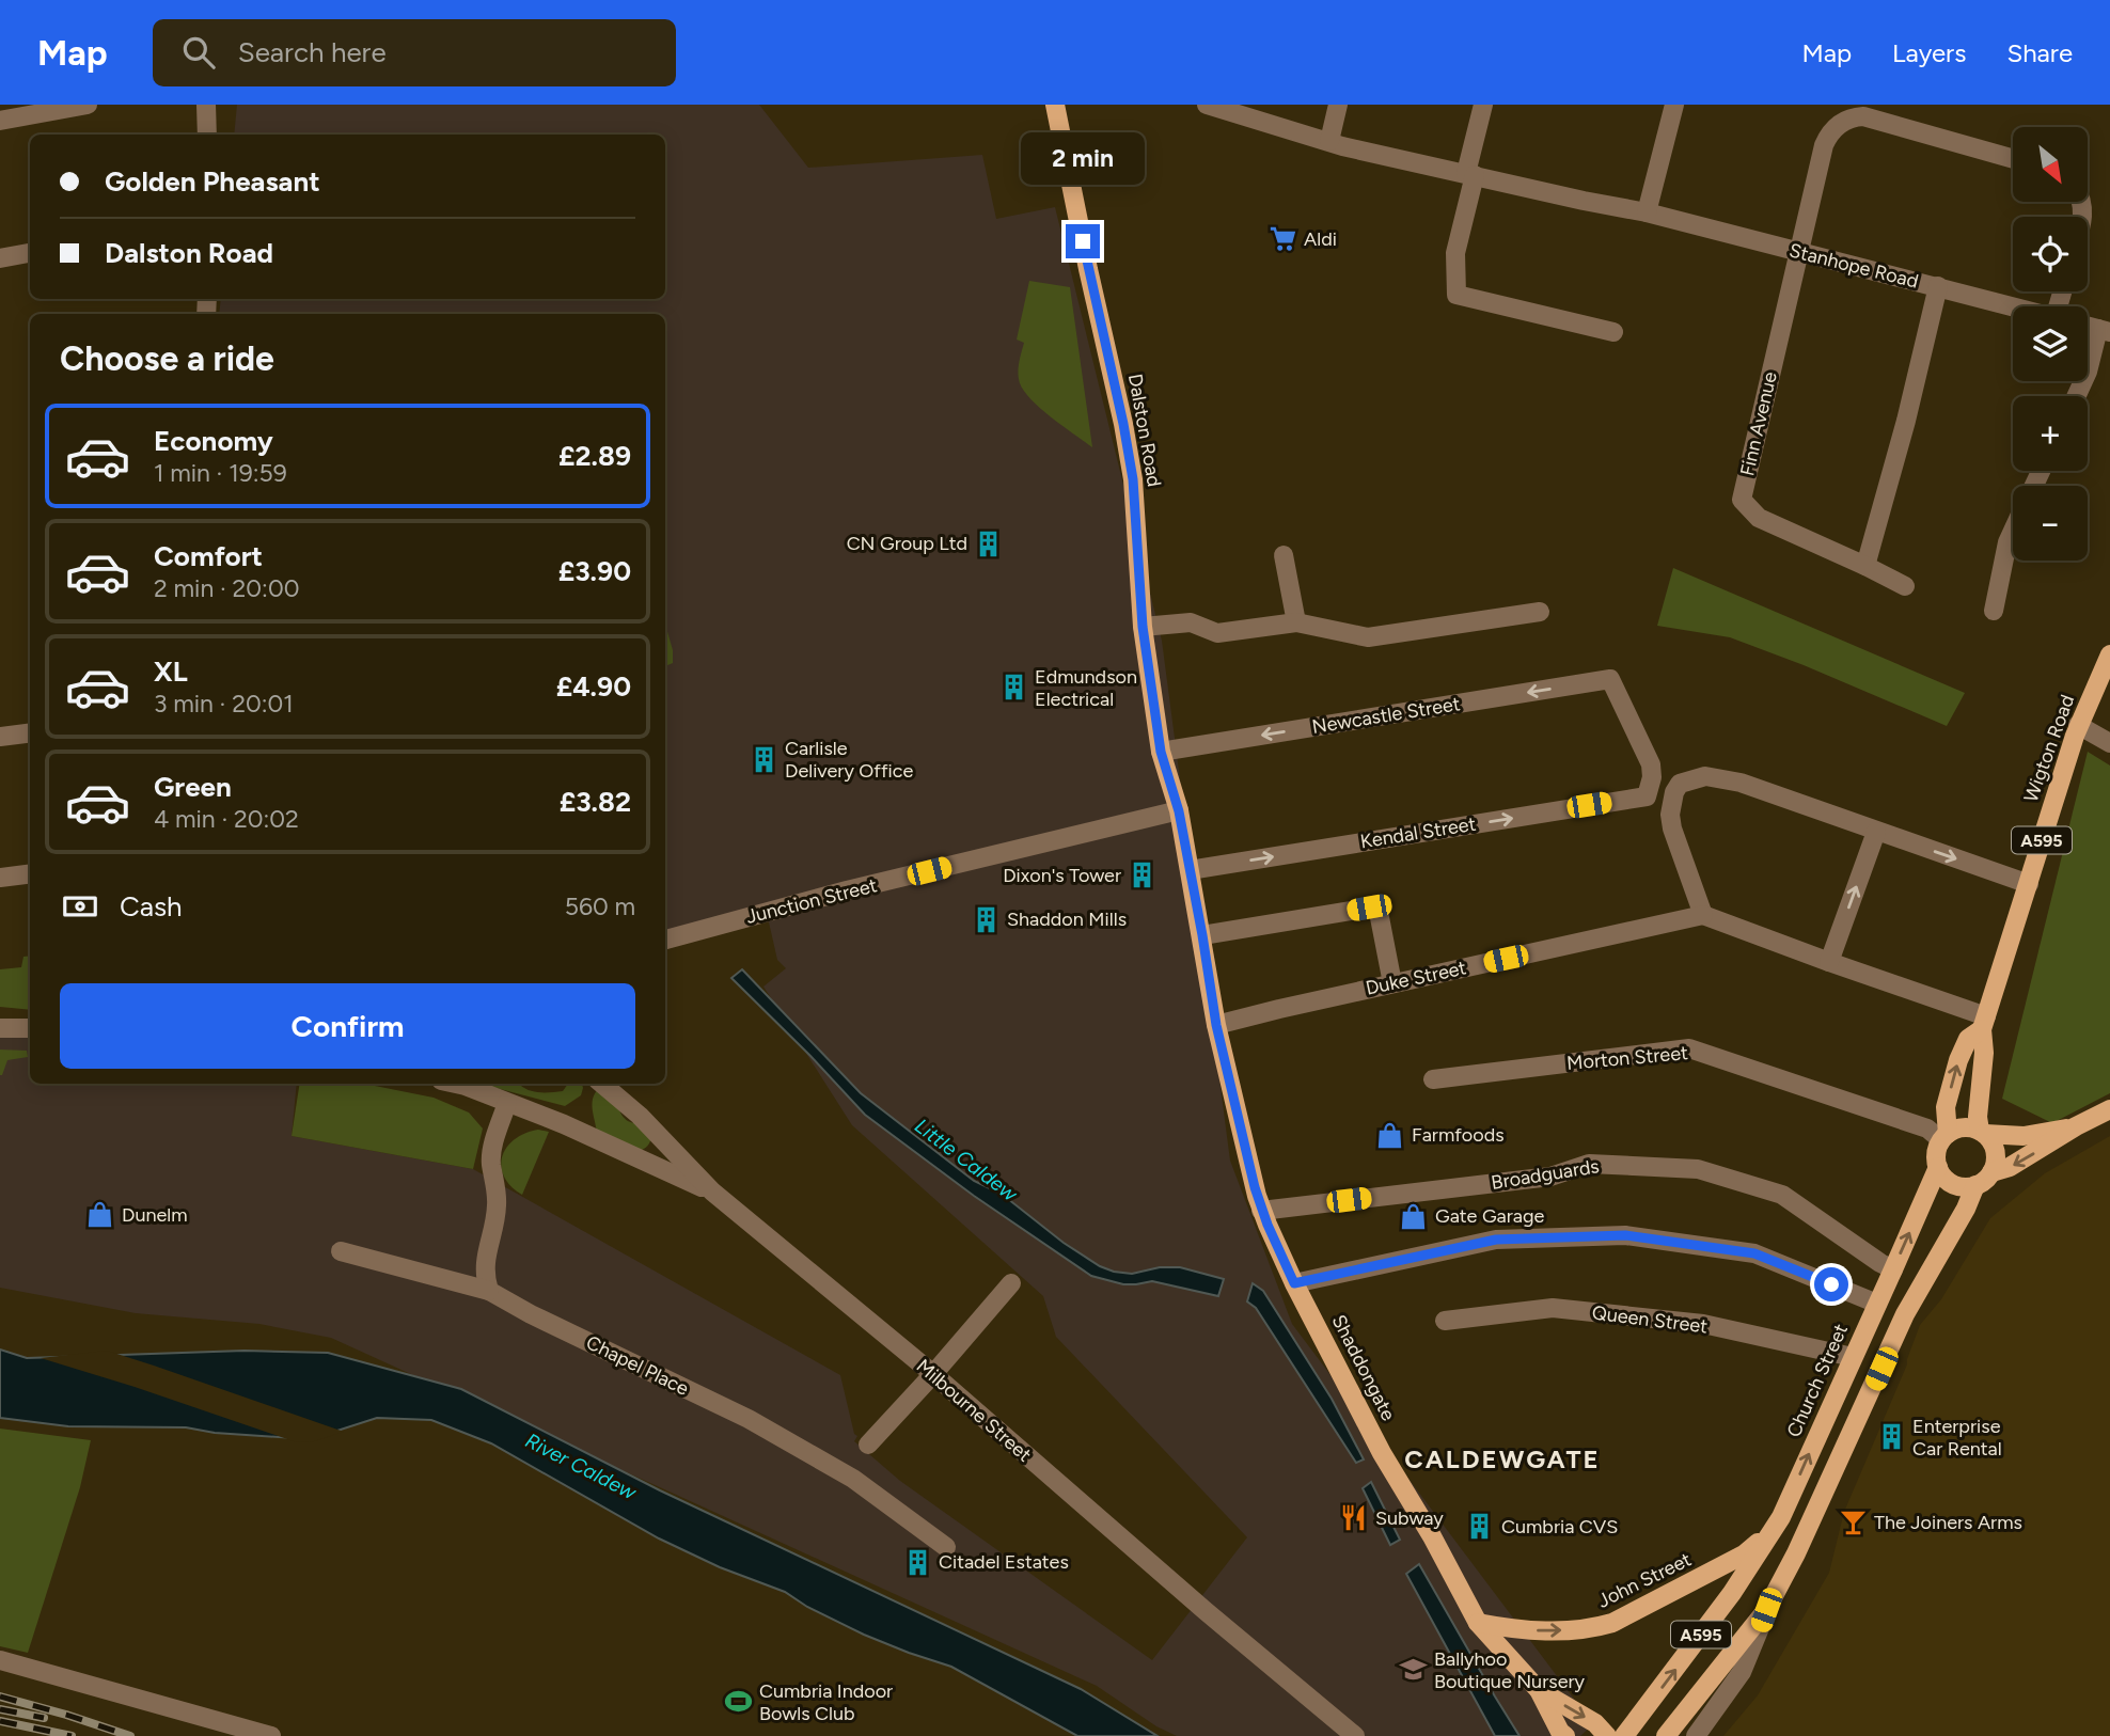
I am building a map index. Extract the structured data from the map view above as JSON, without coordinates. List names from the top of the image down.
{
  "streets": {
    "main road": [
      "Dalston Road",
      "Wigton Road",
      "A595",
      "Shaddongate",
      "Church Street",
      "John Street"
    ],
    "street": [
      "Stanhope Road",
      "Finn Avenue",
      "Newcastle Street",
      "Kendal Street",
      "Junction Street",
      "Duke Street",
      "Morton Street",
      "Broadguards",
      "Queen Street",
      "Chapel Place",
      "Milbourne Street"
    ]
  },
  "crossings": [
    ["Stanhope Road", "Finn Avenue"],
    ["Dalston Road", "Newcastle Street"],
    ["Dalston Road", "Junction Street"],
    ["Dalston Road", "Shaddongate"],
    ["Newcastle Street", "Kendal Street"],
    ["Wigton Road", "A595"],
    ["Wigton Road", "Morton Street"],
    ["Wigton Road", "Church Street"],
    ["Kendal Street", "Shaddongate"],
    ["A595", "Morton Street"],
    ["A595", "Church Street"],
    ["A595", "John Street"],
    ["Junction Street", "Shaddongate"],
    ["Duke Street", "Shaddongate"],
    ["Morton Street", "Church Street"],
    ["Broadguards", "Shaddongate"],
    ["Broadguards", "Church Street"],
    ["Queen Street", "Church Street"],
    ["Shaddongate", "John Street"],
    ["Church Street", "John Street"]
  ],
  "one_way": ["Kendal Street", "John Street"],
  "districts": ["CALDEWGATE"],
  "water": ["Little Caldew", "River Caldew"],
  "places": {
    "supermarket": ["Aldi"],
    "building": [
      "CN Group Ltd",
      "Edmundson Electrical",
      "Carlisle Delivery Office",
      "Dixon's Tower",
      "Shaddon Mills",
      "Enterprise Car Rental",
      "Cumbria CVS",
      "Citadel Estates"
    ],
    "shop": ["Farmfoods", "Dunelm", "Gate Garage"],
    "restaurant": ["Subway"],
    "bar": ["The Joiners Arms"],
    "school or university": ["Ballyhoo Boutique Nursery"],
    "sports": ["Cumbria Indoor Bowls Club"]
  },
  "north": "bottom right",
  "page": {
    "header": "Map",
    "search": "Search here",
    "nav": ["Map", "Layers", "Share"],
    "map_buttons": ["+", "−"],
    "bubble": "2 min",
    "banner": ["Golden Pheasant", "Dalston Road"],
    "heading": "Choose a ride",
    "list": [
      {
        "name": "Economy",
        "note": "1 min · 19:59",
        "value": "£2.89"
      },
      {
        "name": "Comfort",
        "note": "2 min · 20:00",
        "value": "£3.90"
      },
      {
        "name": "XL",
        "note": "3 min · 20:01",
        "value": "£4.90"
      },
      {
        "name": "Green",
        "note": "4 min · 20:02",
        "value": "£3.82"
      }
    ],
    "pay": ["Cash", "560 m"],
    "buttons": "Confirm"
  }
}
